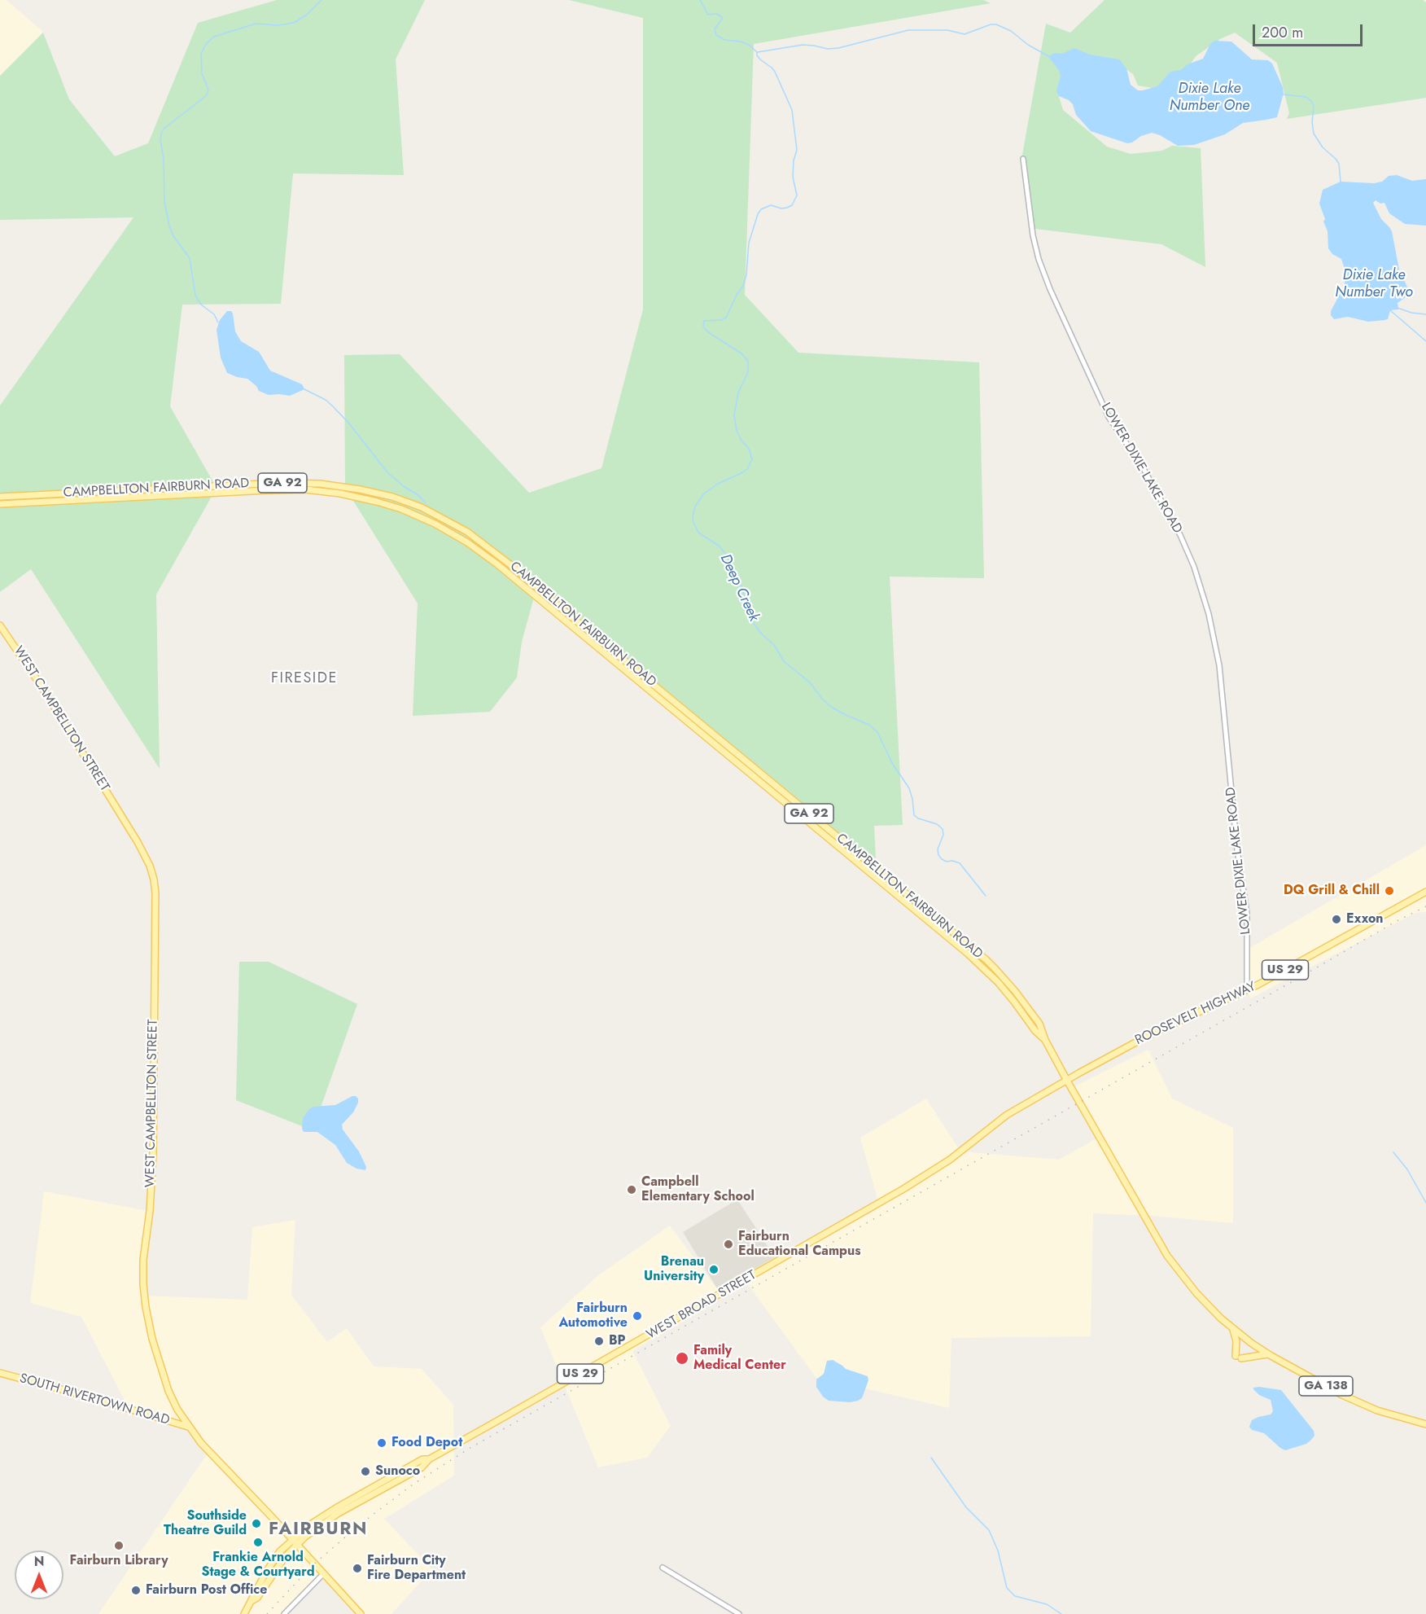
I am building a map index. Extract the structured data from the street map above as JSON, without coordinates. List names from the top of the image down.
{
  "streets": {
    "main road": [
      "GA 92",
      "CAMPBELLTON FAIRBURN ROAD",
      "WEST CAMPBELLTON STREET",
      "US 29",
      "ROOSEVELT HIGHWAY",
      "WEST BROAD STREET",
      "GA 138",
      "SOUTH RIVERTOWN ROAD"
    ],
    "street": ["LOWER DIXIE LAKE ROAD"]
  },
  "crossings": [
    ["LOWER DIXIE LAKE ROAD", "ROOSEVELT HIGHWAY"],
    ["CAMPBELLTON FAIRBURN ROAD", "ROOSEVELT HIGHWAY"],
    ["CAMPBELLTON FAIRBURN ROAD", "WEST BROAD STREET"],
    ["CAMPBELLTON FAIRBURN ROAD", "GA 138"],
    ["WEST CAMPBELLTON STREET", "WEST BROAD STREET"],
    ["WEST CAMPBELLTON STREET", "SOUTH RIVERTOWN ROAD"],
    ["ROOSEVELT HIGHWAY", "WEST BROAD STREET"],
    ["ROOSEVELT HIGHWAY", "GA 138"],
    ["WEST BROAD STREET", "GA 138"]
  ],
  "districts": ["FIRESIDE", "FAIRBURN"],
  "water": ["Dixie Lake Number One", "Dixie Lake Number Two", "Deep Creek"],
  "places": [
    "DQ Grill & Chill",
    "Exxon",
    "Campbell Elementary School",
    "Fairburn Educational Campus",
    "Brenau University",
    "Fairburn Automotive",
    "BP",
    "Family Medical Center",
    "Food Depot",
    "Sunoco",
    "Southside Theatre Guild",
    "Frankie Arnold Stage & Courtyard",
    "Fairburn Library",
    "Fairburn City Fire Department",
    "Fairburn Post Office"
  ],
  "scale_bar": "200 m",
  "north": "top"
}
